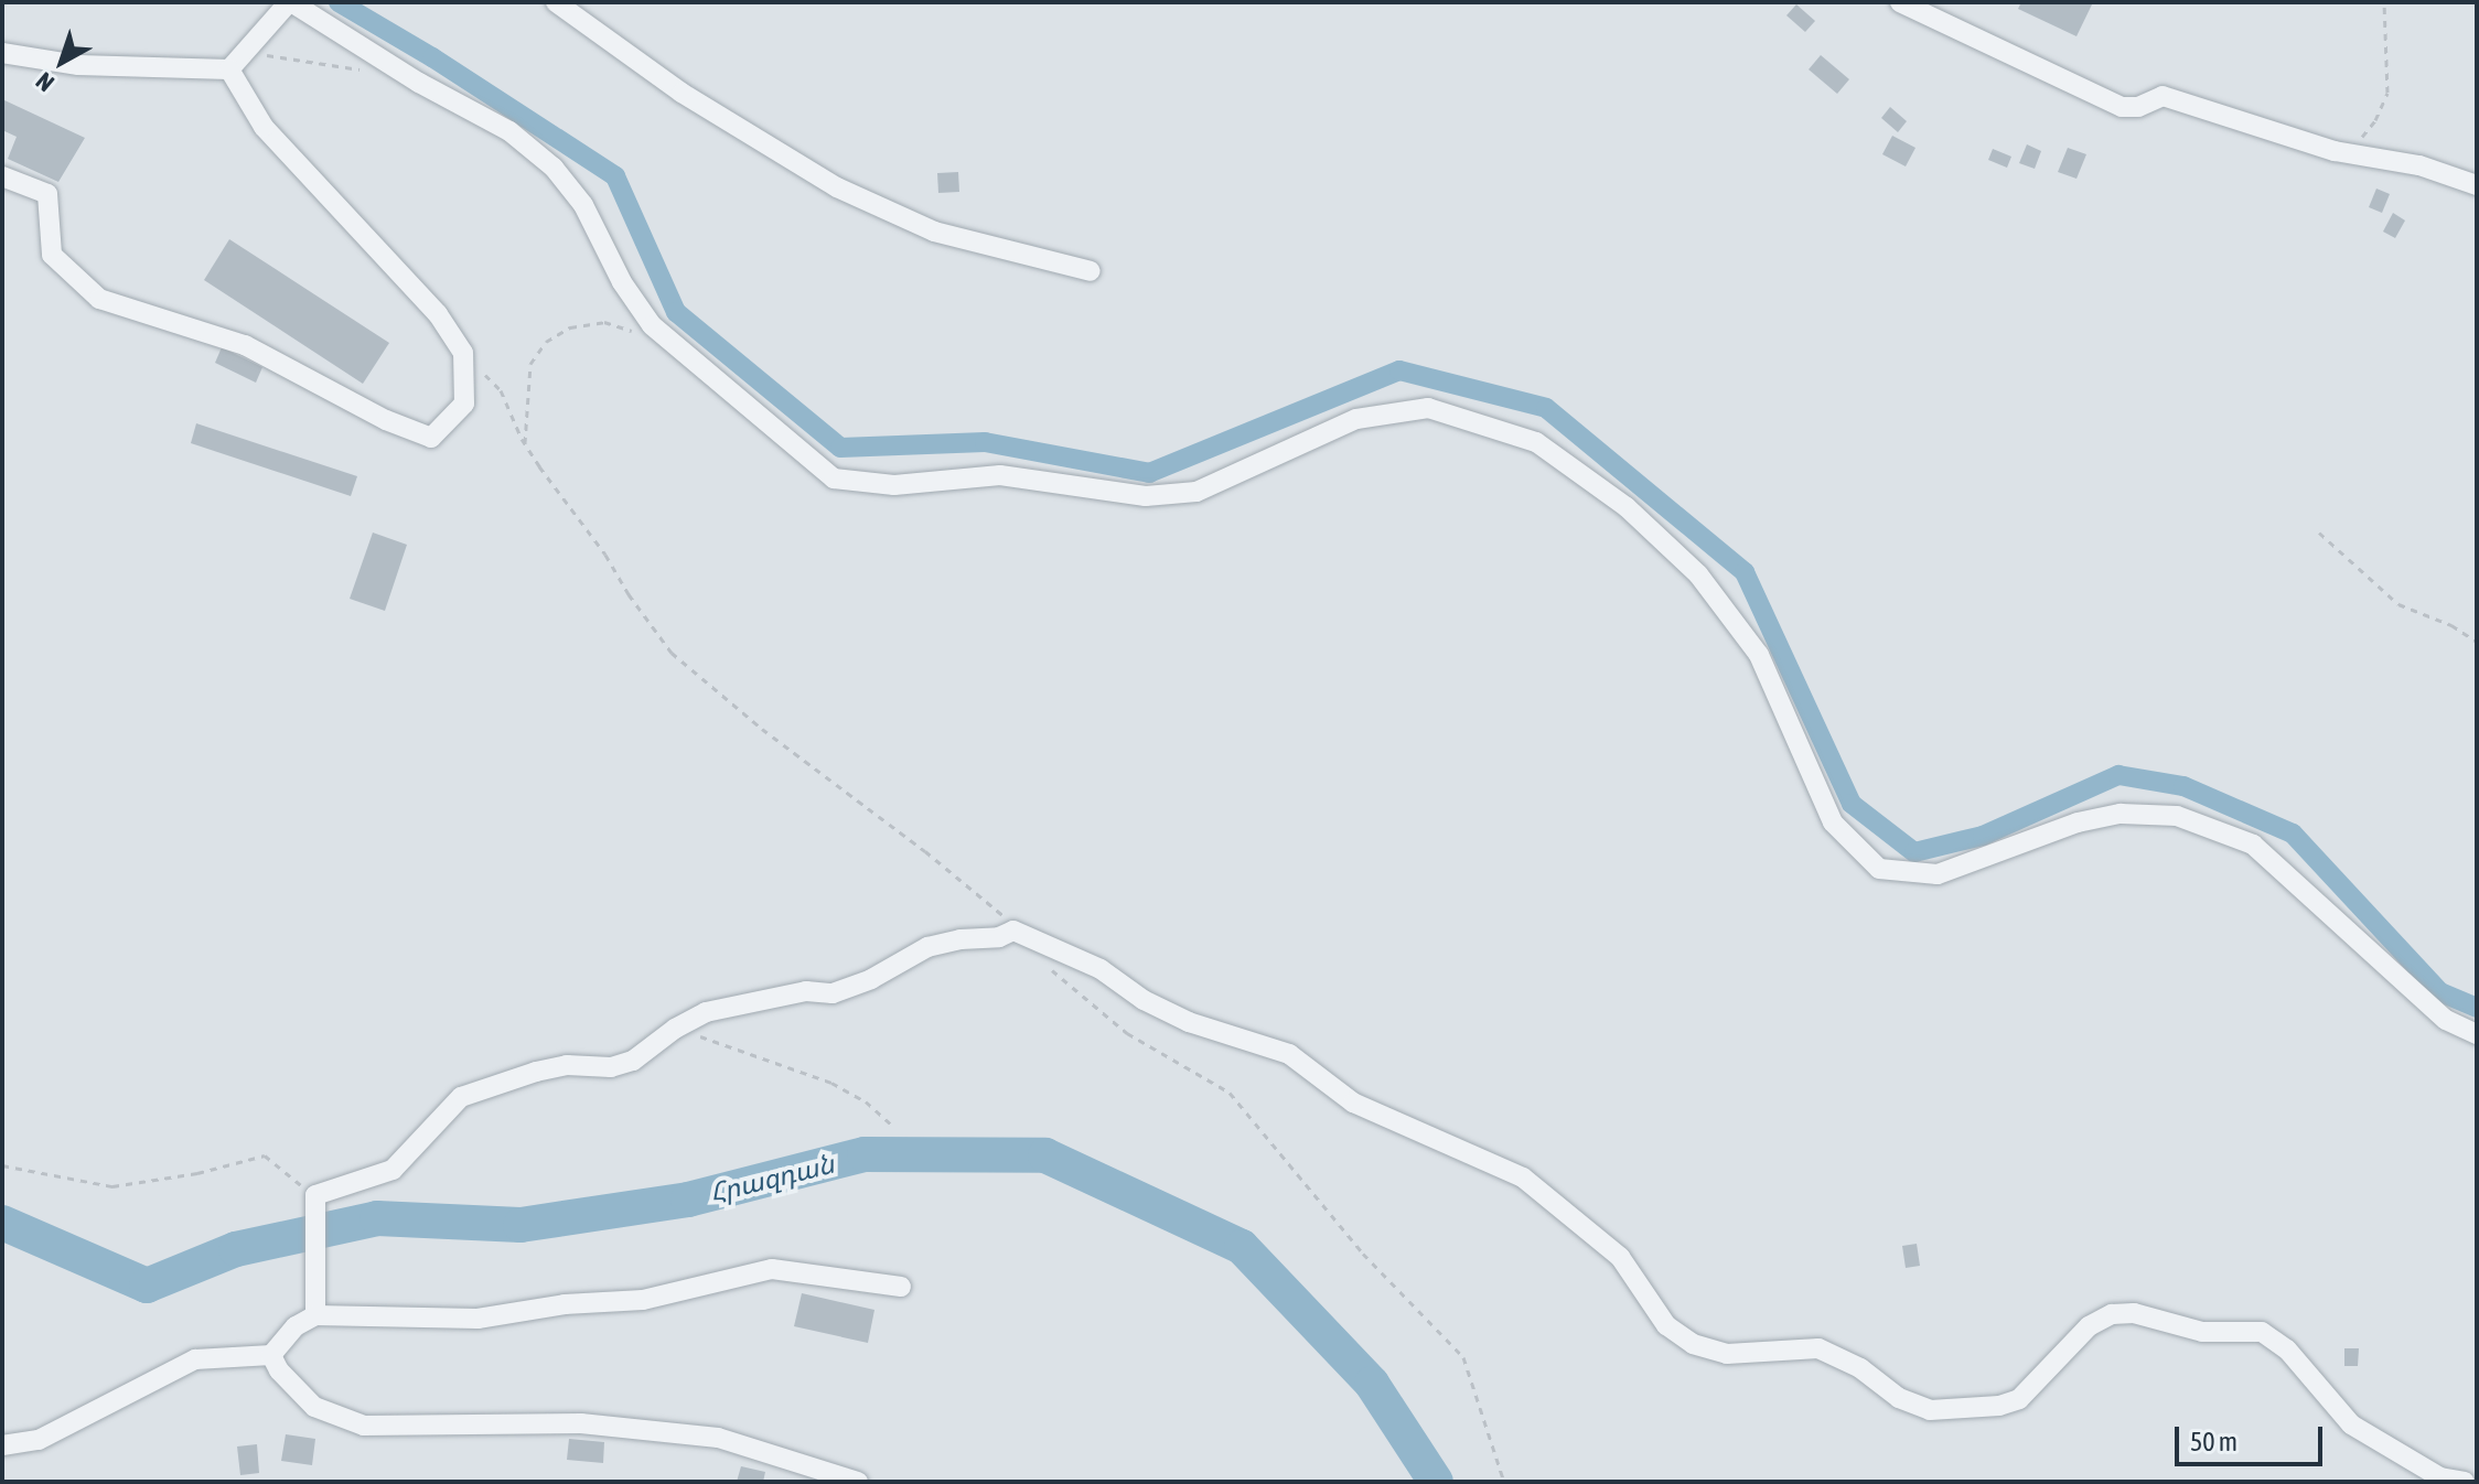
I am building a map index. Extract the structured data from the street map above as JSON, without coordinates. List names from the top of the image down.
{
  "water": ["Հրազդան"],
  "scale_bar": "50 m",
  "north": "bottom left"
}
